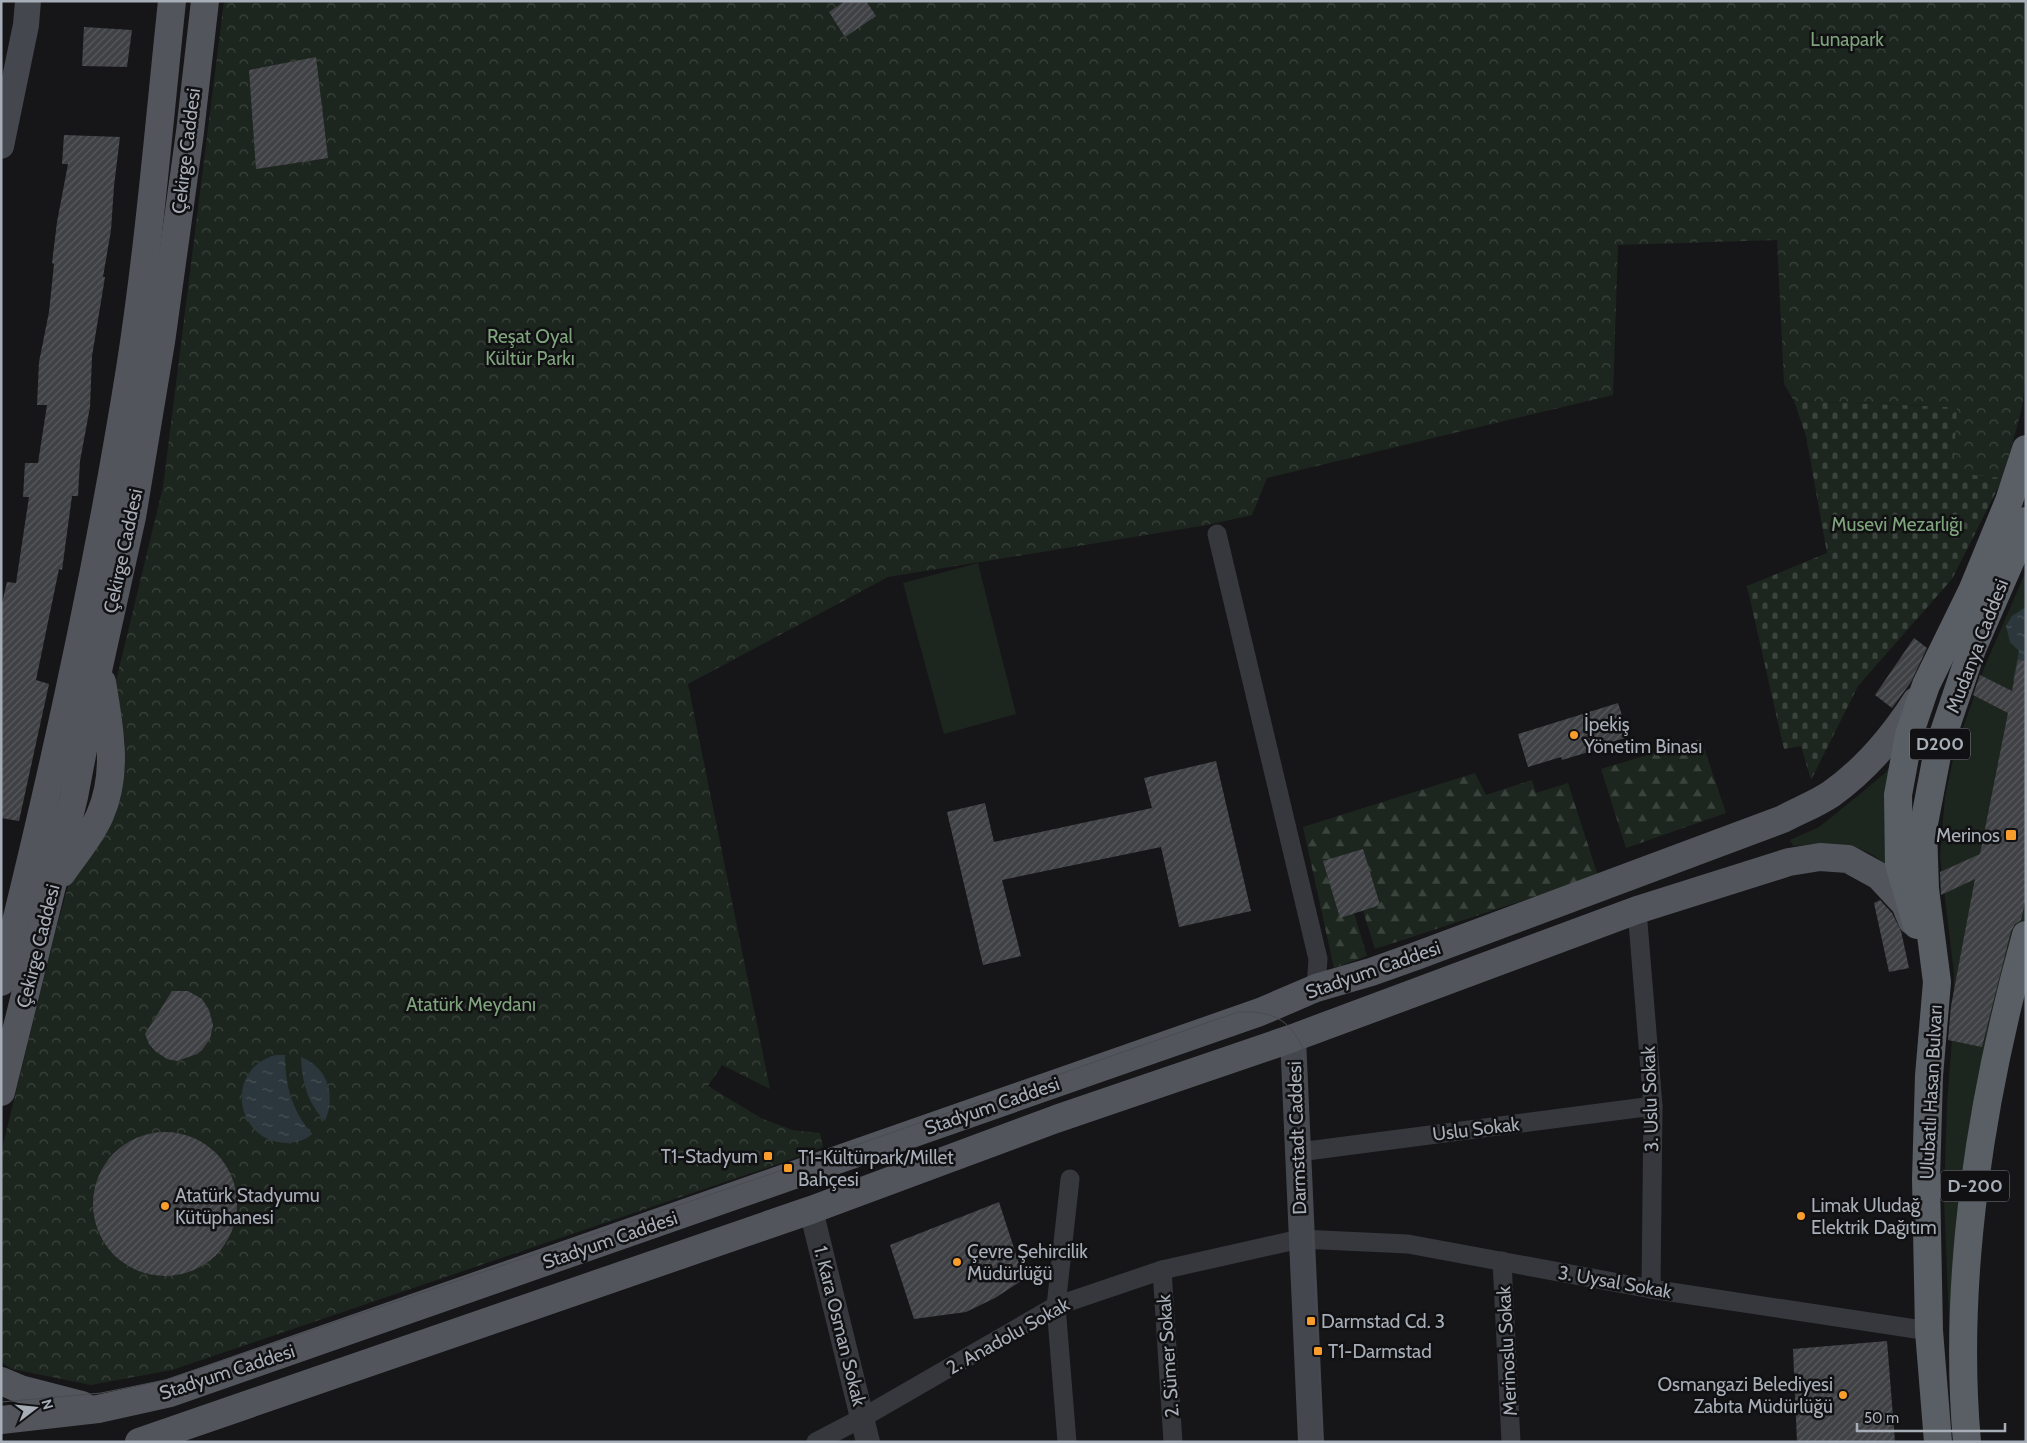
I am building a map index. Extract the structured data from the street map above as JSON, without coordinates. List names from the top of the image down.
{
  "streets": {
    "highway": [
      "Mudanya Caddesi",
      "D200",
      "Ulubatlı Hasan Bulvarı",
      "D-200"
    ],
    "main road": ["Çekirge Caddesi", "Stadyum Caddesi", "Darmstadt Caddesi"],
    "street": [
      "3. Uslu Sokak",
      "Uslu Sokak",
      "3. Uysal Sokak",
      "1. Kara Osman Sokak",
      "2. Anadolu Sokak",
      "Merinoslu Sokak",
      "2. Sümer Sokak"
    ]
  },
  "crossings": [
    ["Mudanya Caddesi", "Ulubatlı Hasan Bulvarı"],
    ["Ulubatlı Hasan Bulvarı", "3. Uysal Sokak"],
    ["3. Uslu Sokak", "Uslu Sokak"],
    ["3. Uslu Sokak", "3. Uysal Sokak"],
    ["Uslu Sokak", "Darmstadt Caddesi"],
    ["Darmstadt Caddesi", "3. Uysal Sokak"],
    ["Darmstadt Caddesi", "2. Anadolu Sokak"],
    ["3. Uysal Sokak", "2. Anadolu Sokak"],
    ["3. Uysal Sokak", "Merinoslu Sokak"],
    ["1. Kara Osman Sokak", "2. Anadolu Sokak"],
    ["2. Anadolu Sokak", "2. Sümer Sokak"]
  ],
  "parks": [
    "Lunapark",
    "Reşat Oyal Kültür Parkı",
    "Musevi Mezarlığı",
    "Atatürk Meydanı"
  ],
  "places": {
    "other": [
      "İpekiş Yönetim Binası",
      "Atatürk Stadyumu Kütüphanesi",
      "Limak Uludağ Elektrik Dağıtım",
      "Çevre Şehircilik Müdürlüğü",
      "Osmangazi Belediyesi Zabıta Müdürlüğü"
    ],
    "transit": [
      "Merinos",
      "T1-Stadyum",
      "T1-Kültürpark/Millet Bahçesi",
      "Darmstad Cd. 3",
      "T1-Darmstad"
    ]
  },
  "scale_bar": "50 m",
  "north": "right"
}
